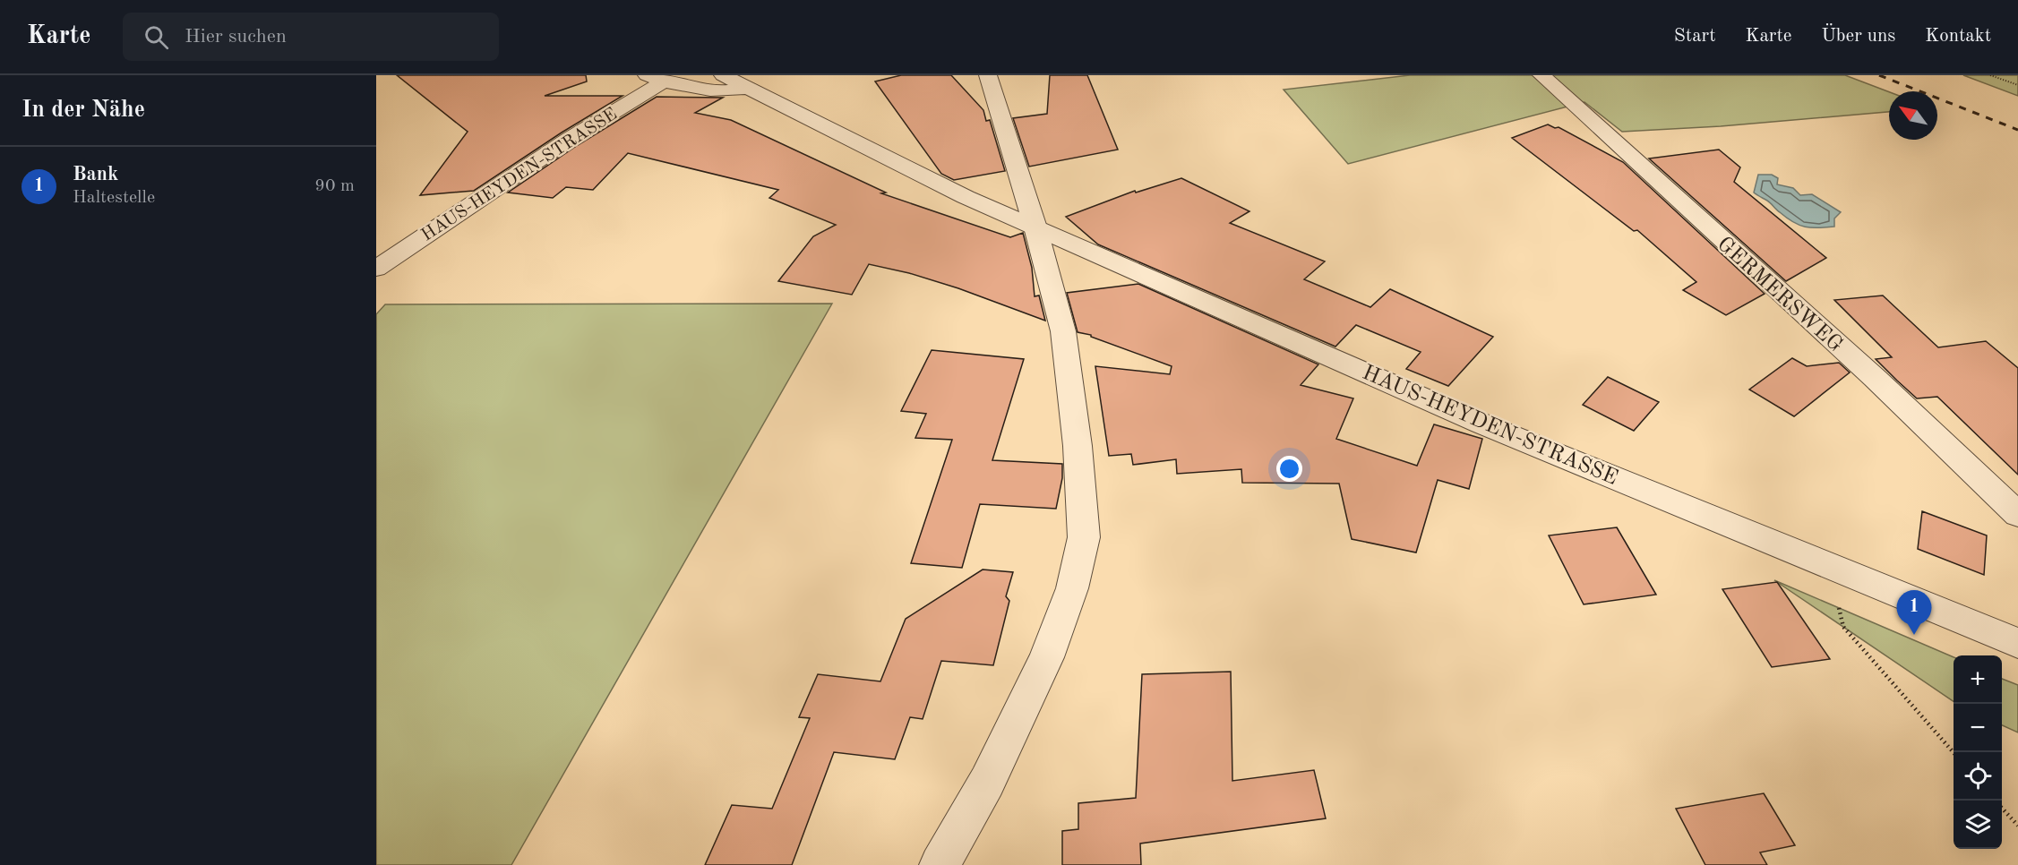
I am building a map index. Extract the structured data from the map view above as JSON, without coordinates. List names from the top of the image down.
{
  "streets": {
    "street": ["HAUS-HEYDEN-STRASSE", "GERMERSWEG"]
  },
  "north": "top left",
  "page": {
    "header": "Karte",
    "search": "Hier suchen",
    "nav": [
      "Start",
      "Karte",
      "Über uns",
      "Kontakt"
    ],
    "heading": "In der Nähe",
    "list": [
      {
        "mark": "1",
        "name": "Bank",
        "note": "Haltestelle",
        "value": "90 m"
      }
    ],
    "pins": "1",
    "map_buttons": ["+", "−"]
  }
}
